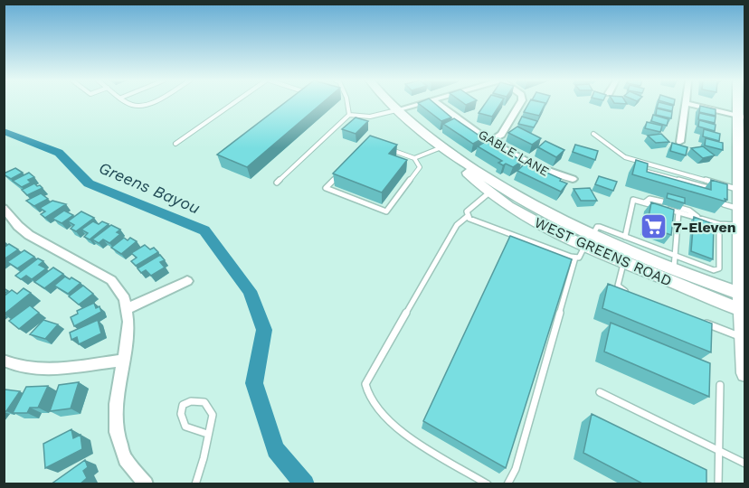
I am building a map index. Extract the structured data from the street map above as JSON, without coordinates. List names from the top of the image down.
{
  "streets": {
    "main road": ["WEST GREENS ROAD"],
    "street": ["GABLE LANE"]
  },
  "water": ["Greens Bayou"],
  "places": {
    "supermarket": ["7-Eleven"]
  }
}
